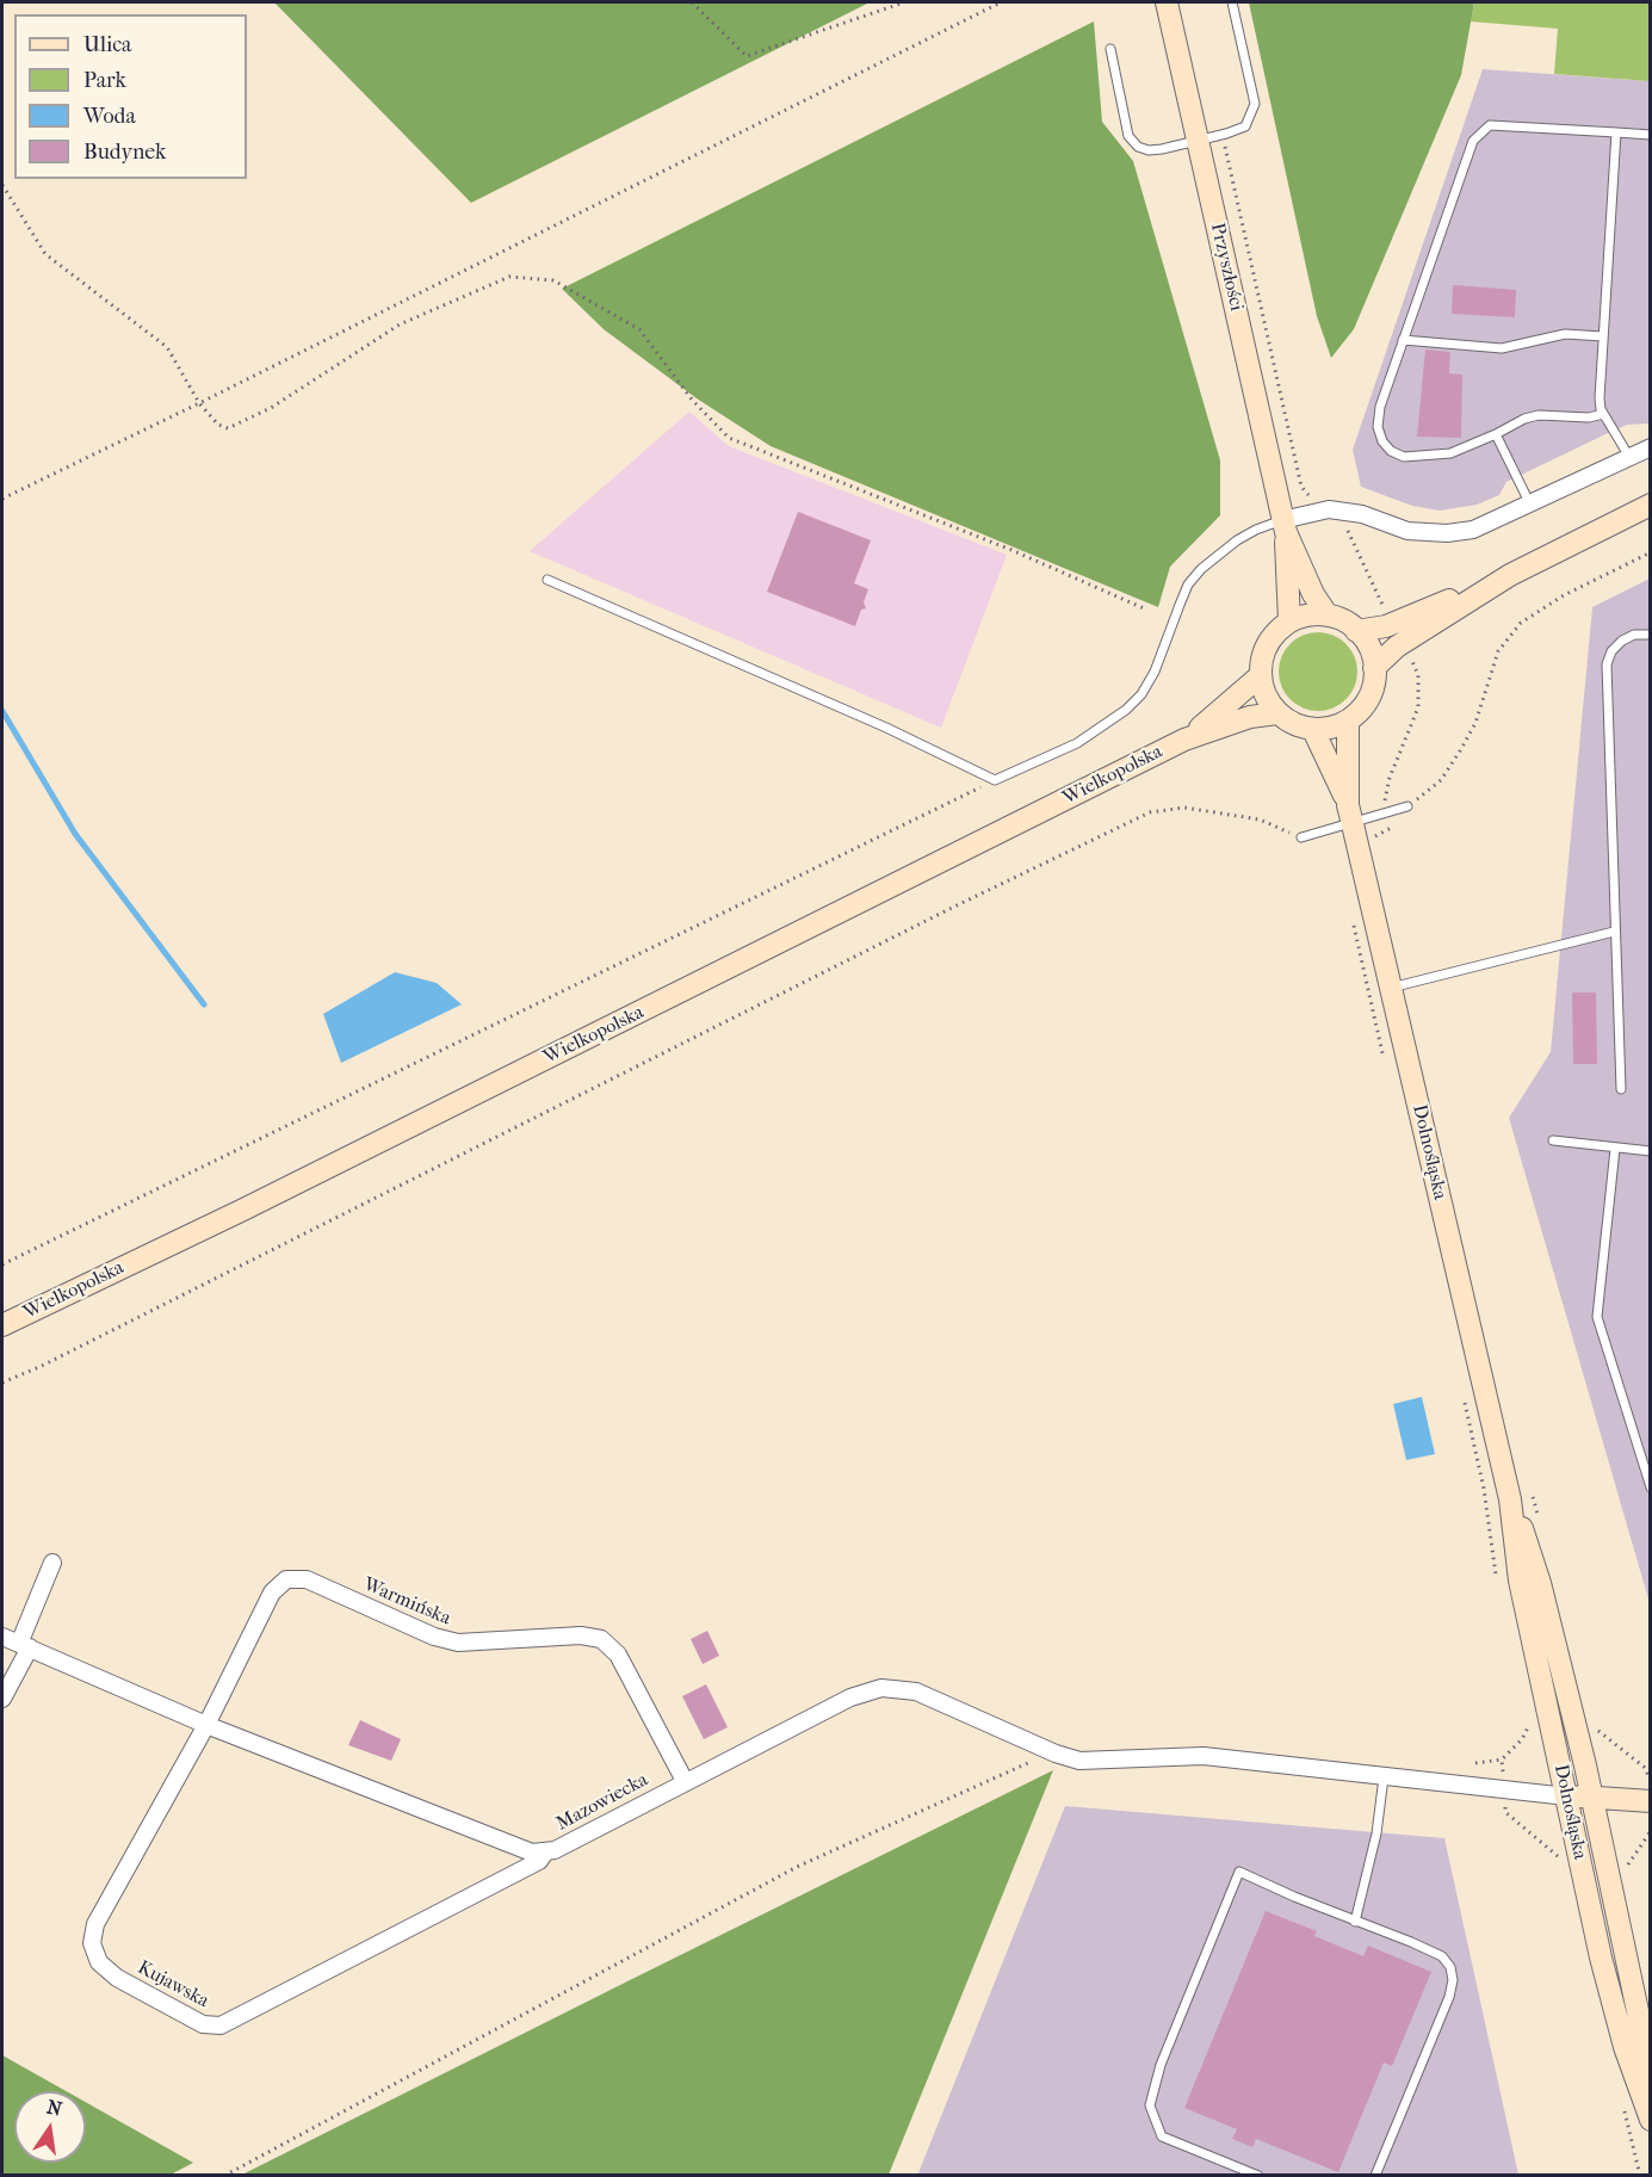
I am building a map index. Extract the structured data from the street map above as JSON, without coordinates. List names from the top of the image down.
{
  "streets": {
    "main road": ["Przyszłości", "Wielkopolska", "Dolnośląska"],
    "street": ["Warmińska", "Mazowiecka", "Kujawska"]
  },
  "crossings": [
    ["Przyszłości", "Wielkopolska"],
    ["Przyszłości", "Dolnośląska"],
    ["Wielkopolska", "Dolnośląska"],
    ["Dolnośląska", "Mazowiecka"],
    ["Warmińska", "Mazowiecka"],
    ["Warmińska", "Kujawska"],
    ["Mazowiecka", "Kujawska"]
  ],
  "legend": [
    "Ulica",
    "Park",
    "Woda",
    "Budynek"
  ],
  "north": "top"
}
